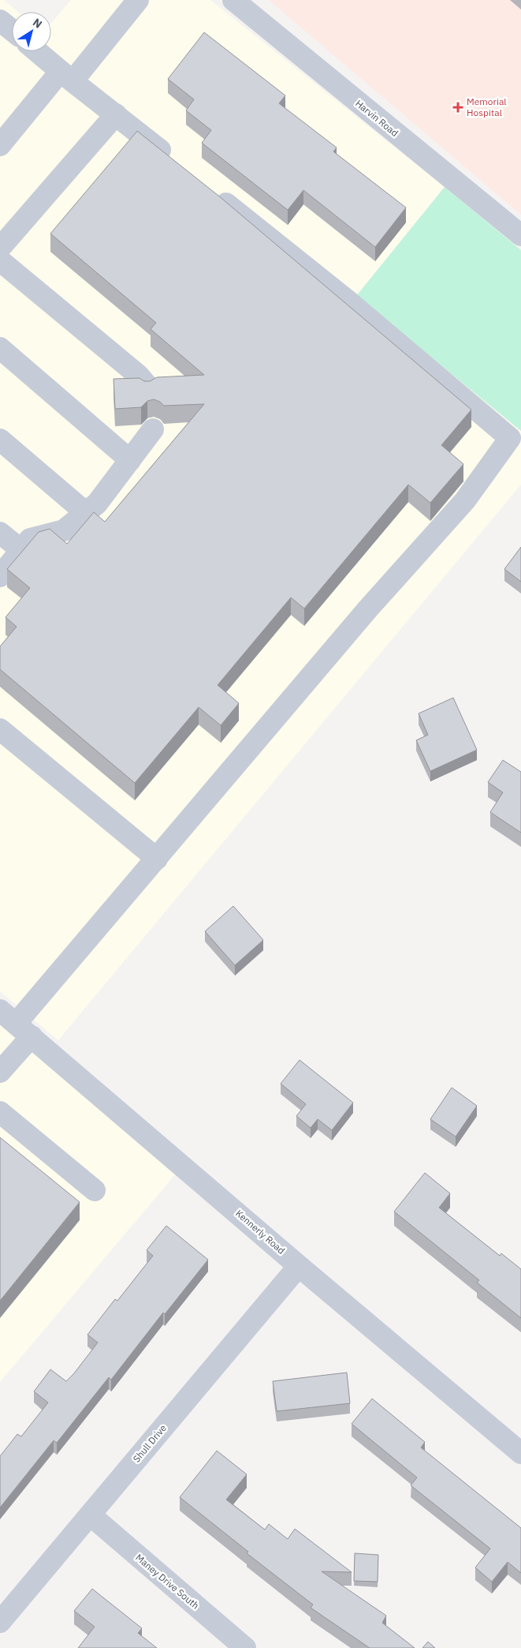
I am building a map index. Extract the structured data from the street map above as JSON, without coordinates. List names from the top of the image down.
{
  "streets": {
    "street": [
      "Harvin Road",
      "Kennerly Road",
      "Shull Drive",
      "Maney Drive South"
    ]
  },
  "crossings": [
    ["Kennerly Road", "Shull Drive"],
    ["Shull Drive", "Maney Drive South"]
  ],
  "places": {
    "health": ["Memorial Hospital"]
  },
  "north": "top right"
}
